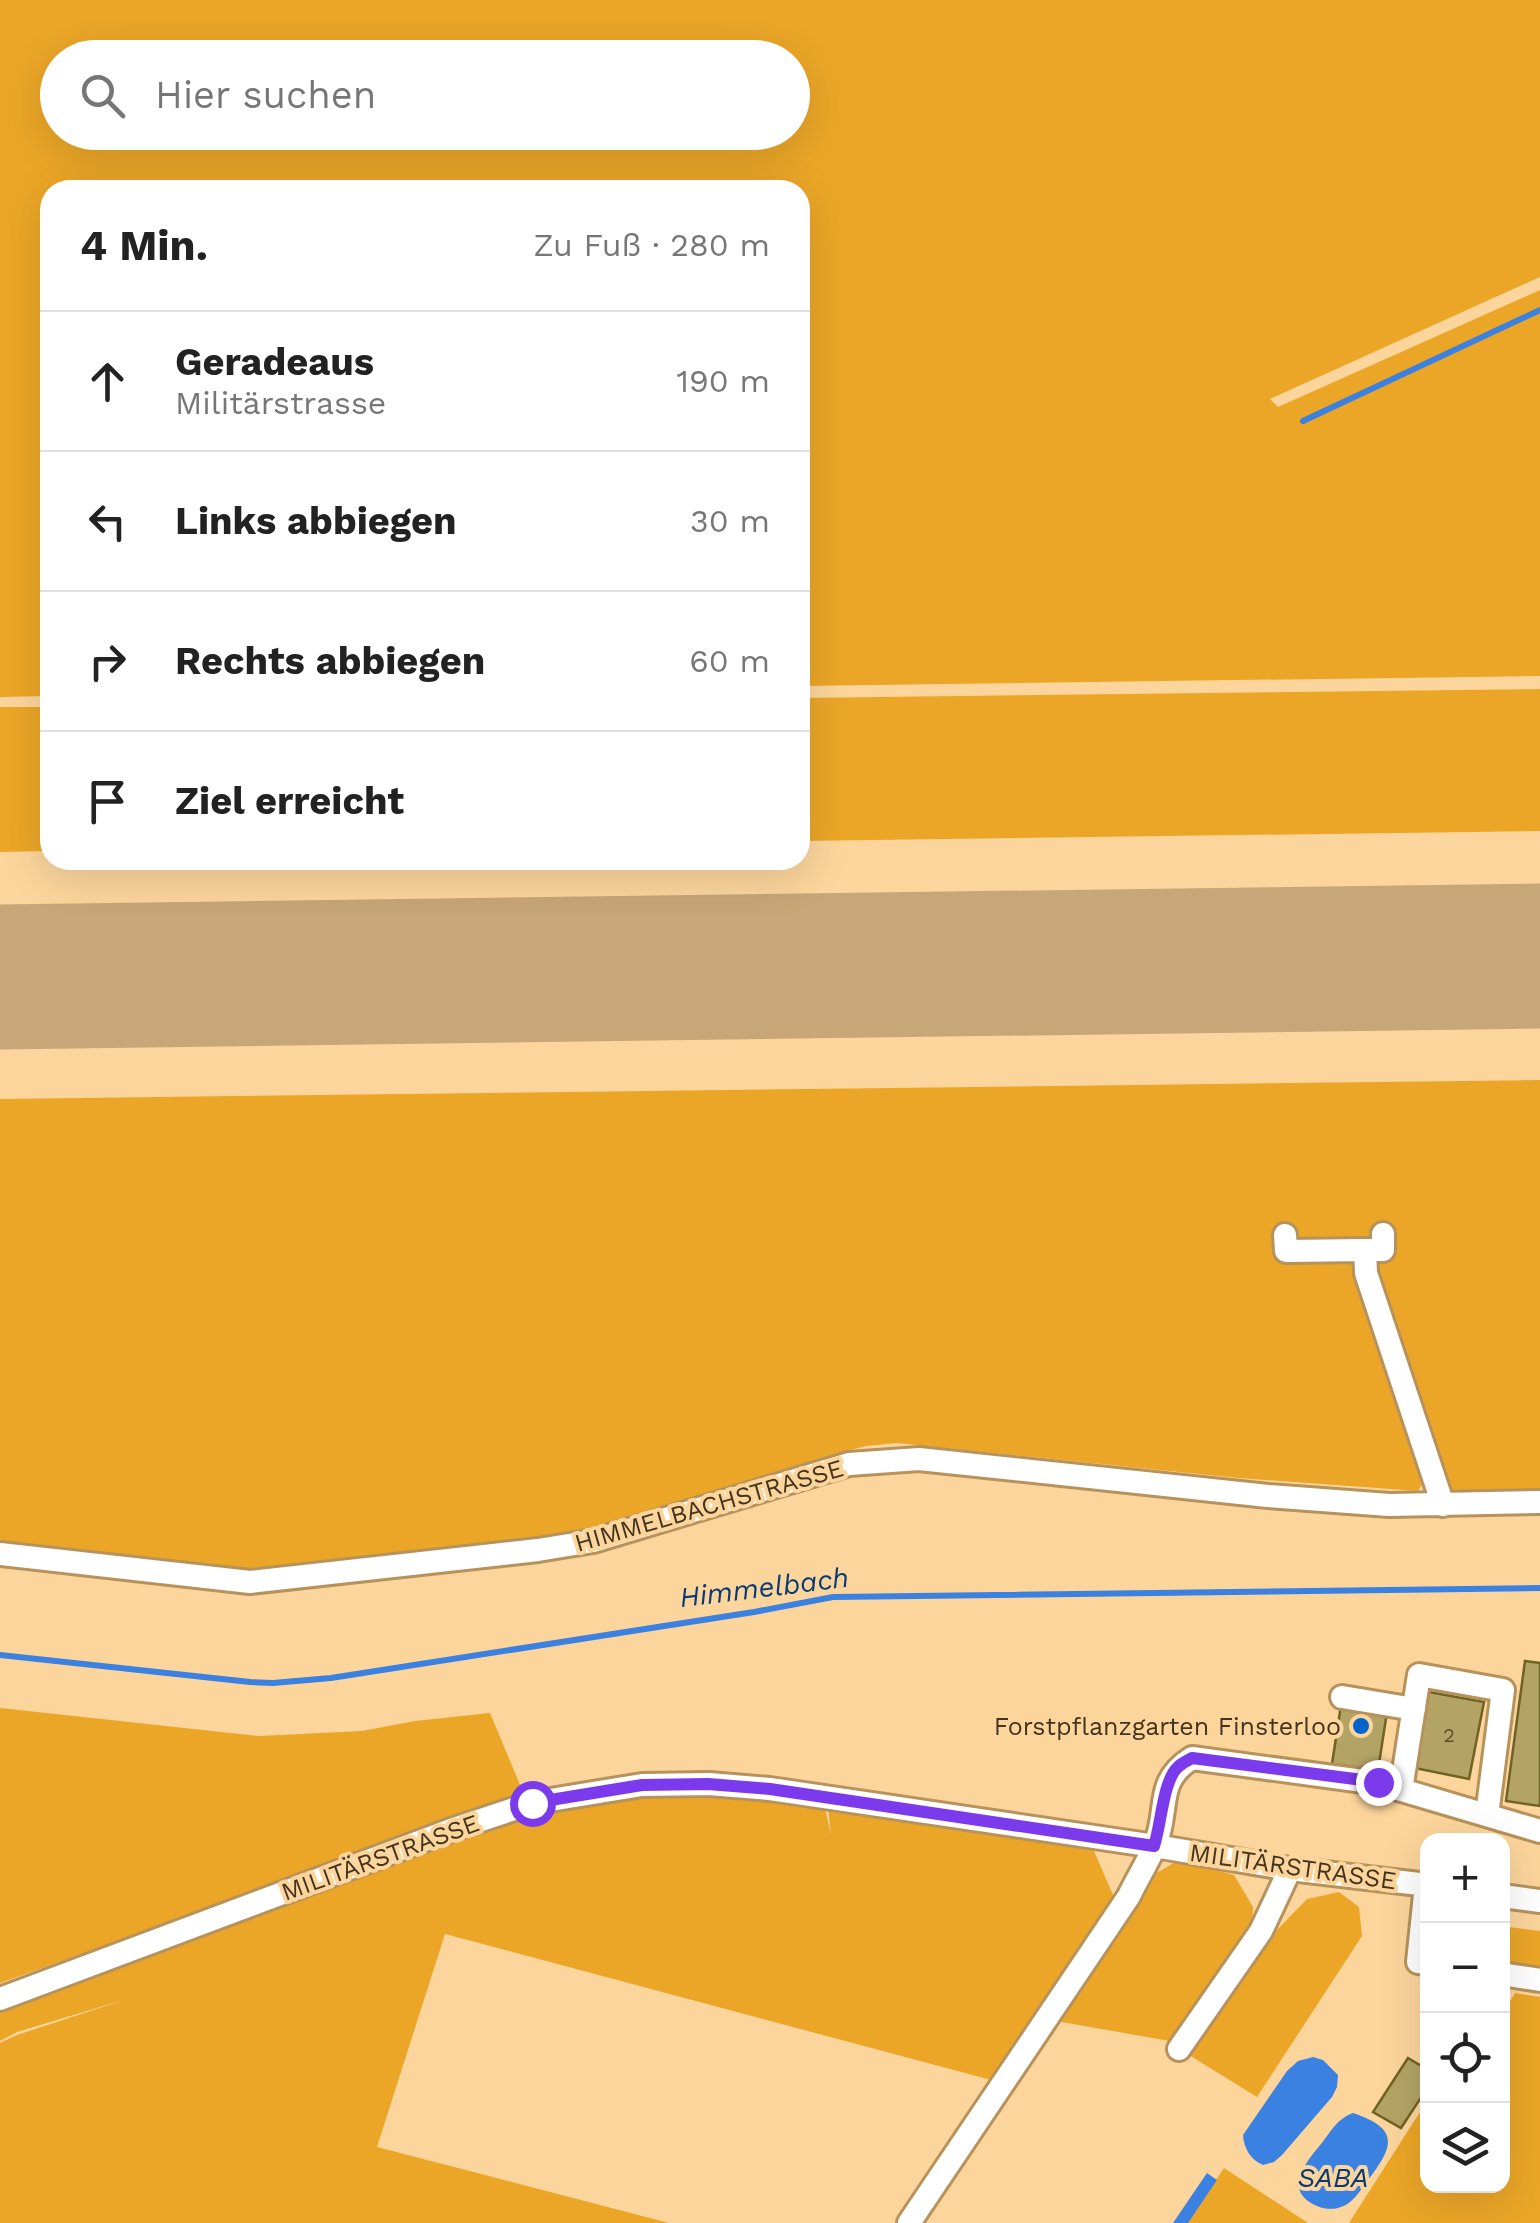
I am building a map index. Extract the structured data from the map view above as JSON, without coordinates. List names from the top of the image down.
{
  "streets": {
    "street": ["HIMMELBACHSTRASSE", "MILITÄRSTRASSE"]
  },
  "water": ["Himmelbach", "SABA"],
  "places": ["Forstpflanzgarten Finsterloo"],
  "house_numbers": ["2"],
  "page": {
    "search": "Hier suchen",
    "heading": ["4 Min.", "Zu Fuß · 280 m"],
    "list": [
      ["Geradeaus", "Militärstrasse", "190 m"],
      ["Links abbiegen", "30 m"],
      ["Rechts abbiegen", "60 m"],
      "Ziel erreicht"
    ],
    "map_buttons": ["+", "−"]
  }
}
